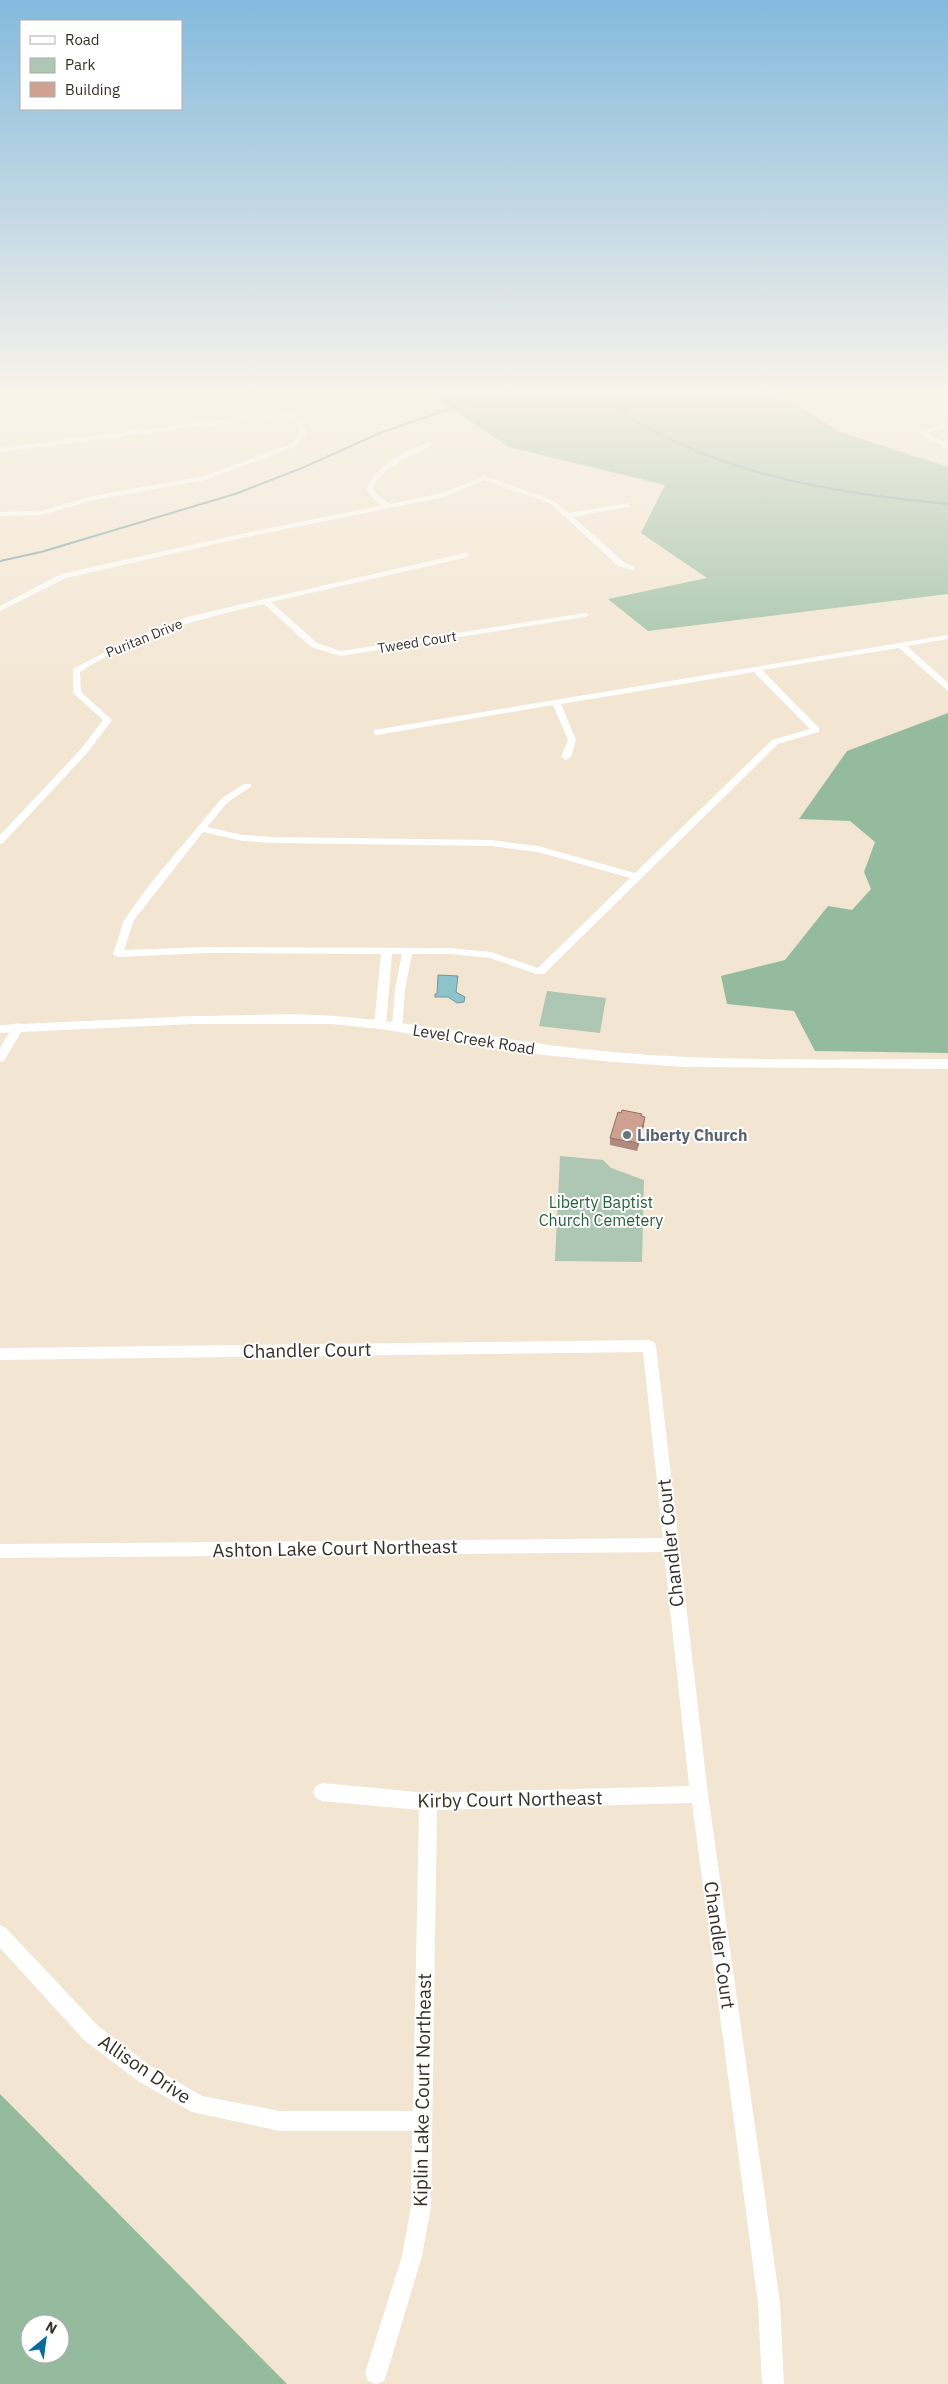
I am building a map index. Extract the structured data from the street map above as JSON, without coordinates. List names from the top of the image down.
{
  "streets": {
    "street": [
      "Puritan Drive",
      "Tweed Court",
      "Level Creek Road",
      "Chandler Court",
      "Ashton Lake Court Northeast",
      "Kirby Court Northeast",
      "Allison Drive",
      "Kiplin Lake Court Northeast"
    ]
  },
  "crossings": [
    ["Puritan Drive", "Tweed Court"],
    ["Chandler Court", "Ashton Lake Court Northeast"],
    ["Chandler Court", "Kirby Court Northeast"],
    ["Kirby Court Northeast", "Kiplin Lake Court Northeast"],
    ["Allison Drive", "Kiplin Lake Court Northeast"]
  ],
  "parks": ["Liberty Baptist Church Cemetery"],
  "places": ["Liberty Church"],
  "legend": ["Road", "Park", "Building"],
  "north": "top right"
}
